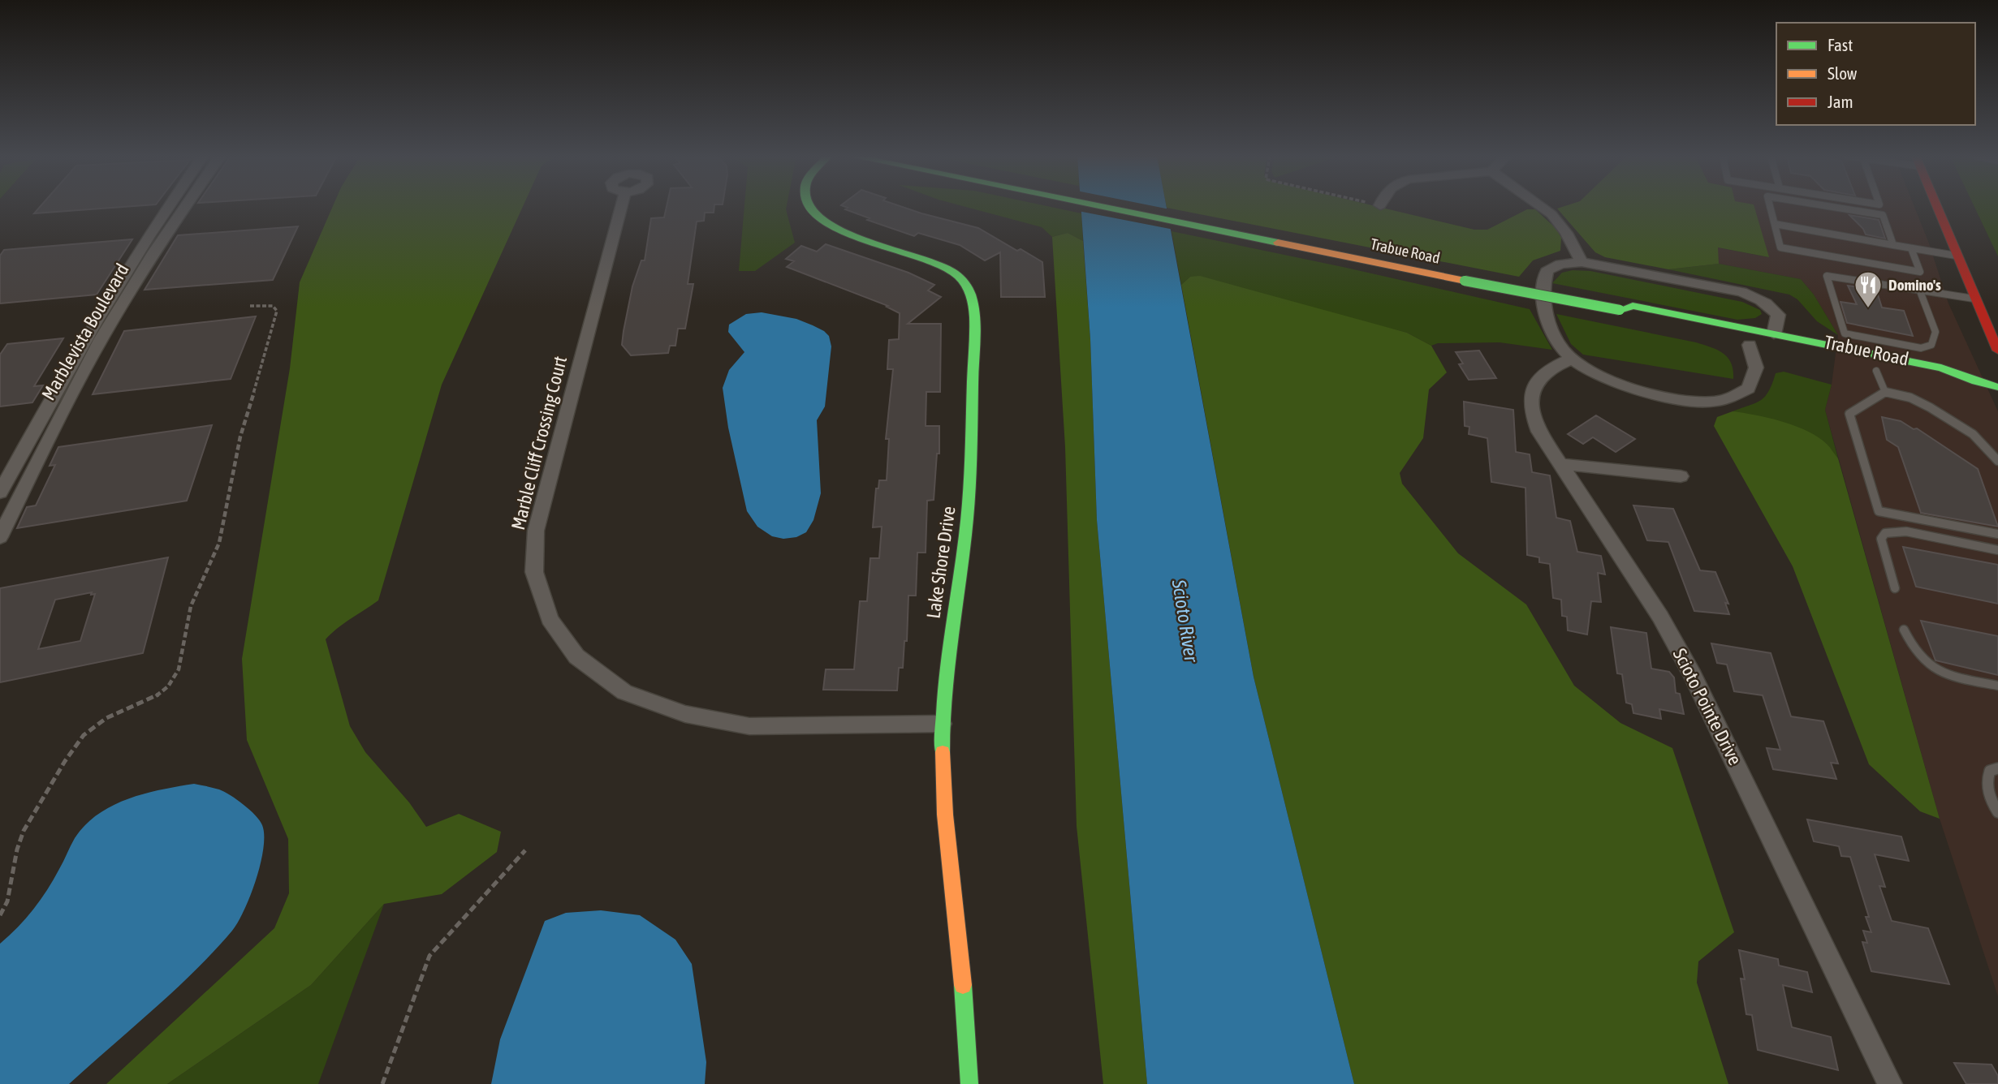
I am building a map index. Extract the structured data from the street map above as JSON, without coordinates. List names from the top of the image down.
{
  "streets": {
    "main road": ["Trabue Road", "Lake Shore Drive"],
    "street": ["Marblevista Boulevard", "Marble Cliff Crossing Court", "Scioto Pointe Drive"]
  },
  "crossings": [
    ["Marble Cliff Crossing Court", "Lake Shore Drive"]
  ],
  "water": ["Scioto River"],
  "places": {
    "restaurant": ["Domino's"]
  },
  "legend": ["Fast", "Slow", "Jam"]
}
